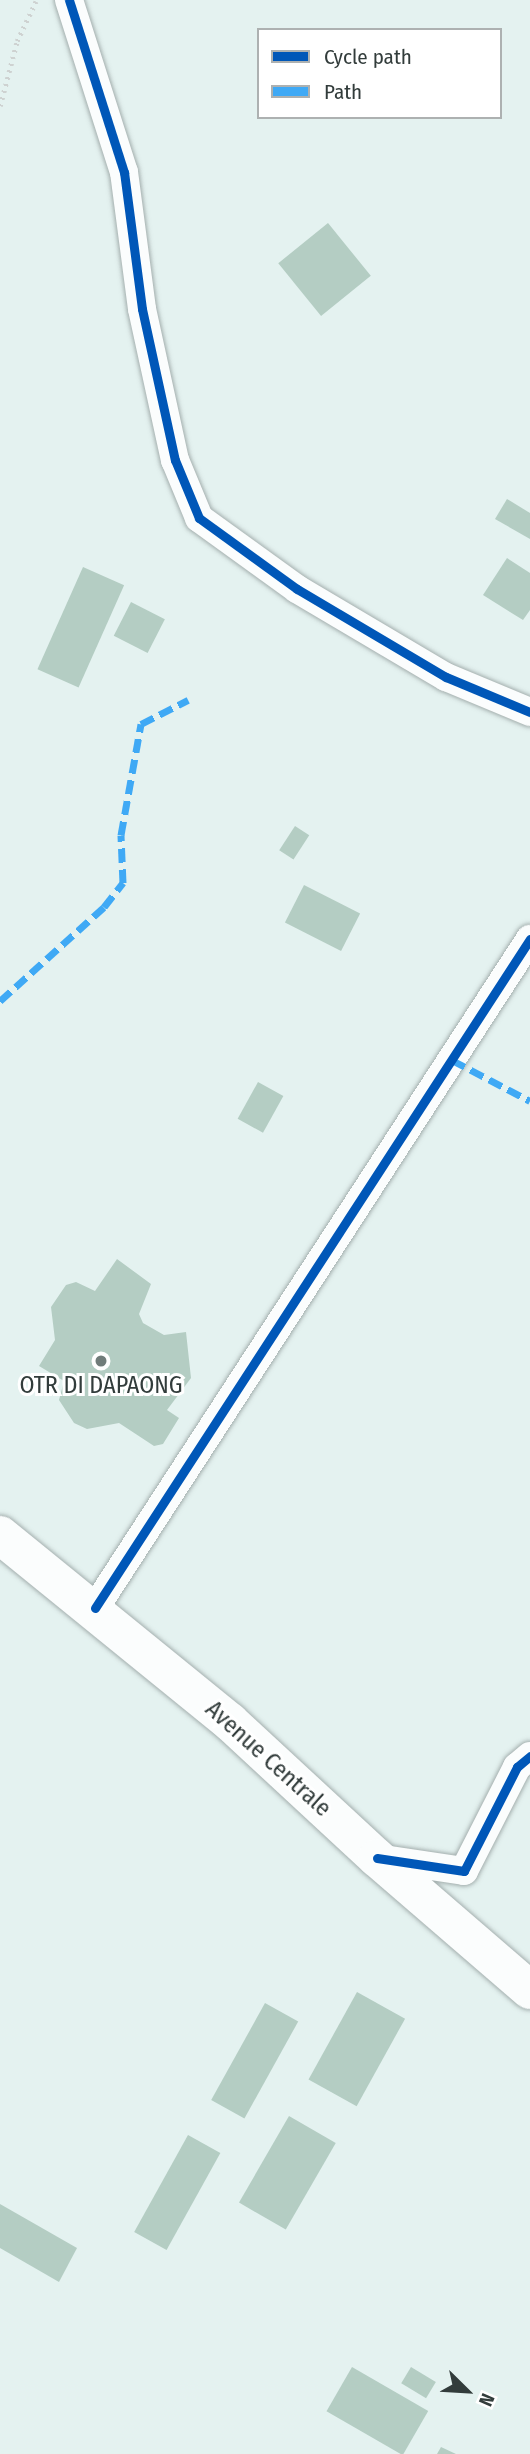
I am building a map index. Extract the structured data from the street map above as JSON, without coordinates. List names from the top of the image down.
{
  "streets": {
    "main road": ["Avenue Centrale"]
  },
  "places": ["OTR DI DAPAONG"],
  "legend": ["Cycle path", "Path"],
  "north": "bottom right"
}
